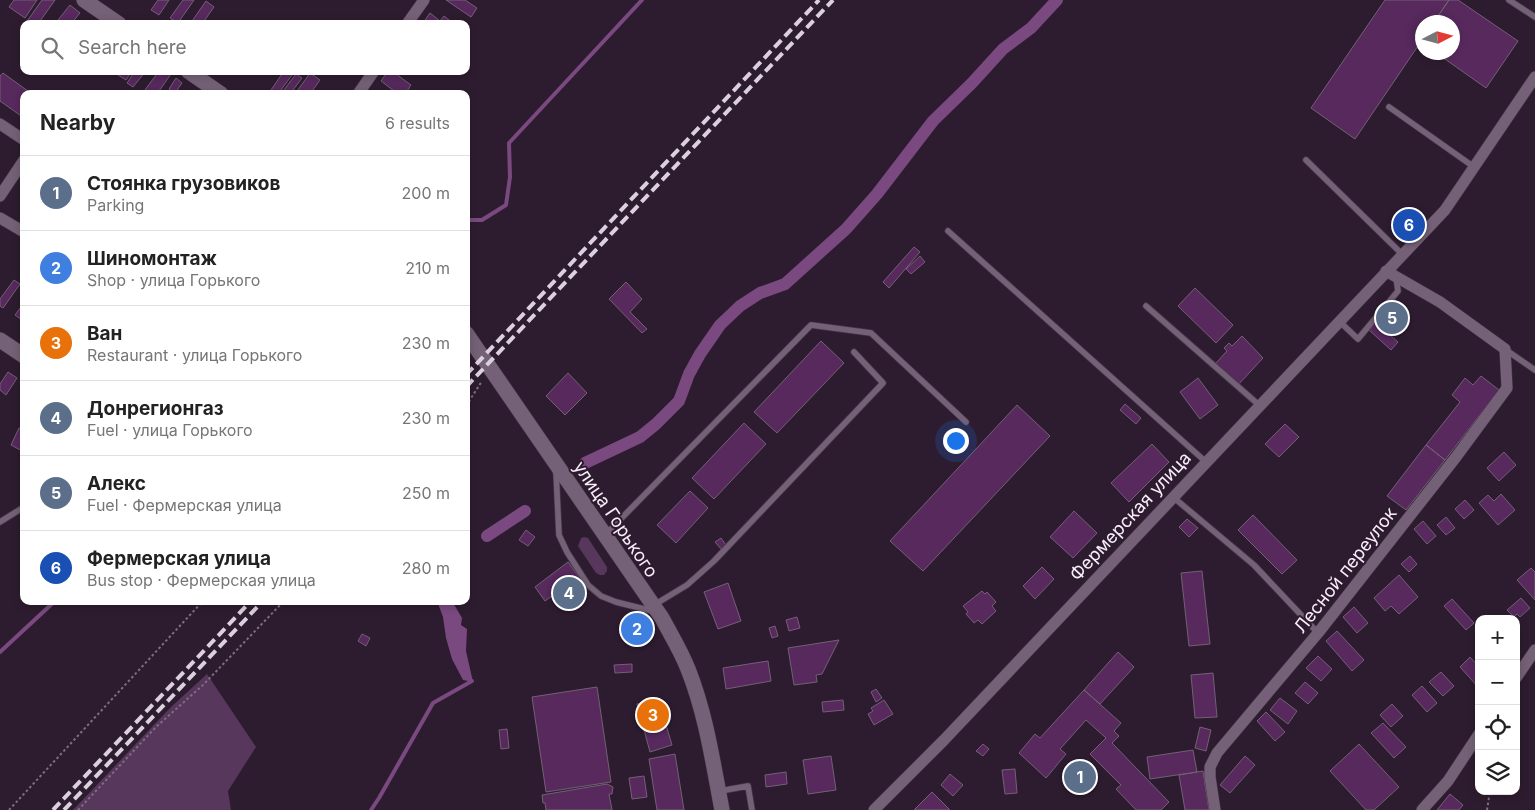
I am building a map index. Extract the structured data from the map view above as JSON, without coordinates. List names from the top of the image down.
{
  "streets": {
    "main road": ["улица Горького"],
    "street": ["Фермерская улица", "Лесной переулок"]
  },
  "north": "right",
  "page": {
    "search": "Search here",
    "heading": ["Nearby", "6 results"],
    "list": [
      {
        "mark": "1",
        "name": "Стоянка грузовиков",
        "note": "Parking",
        "value": "200 m"
      },
      {
        "mark": "2",
        "name": "Шиномонтаж",
        "note": "Shop · улица Горького",
        "value": "210 m"
      },
      {
        "mark": "3",
        "name": "Ван",
        "note": "Restaurant · улица Горького",
        "value": "230 m"
      },
      {
        "mark": "4",
        "name": "Донрегионгаз",
        "note": "Fuel · улица Горького",
        "value": "230 m"
      },
      {
        "mark": "5",
        "name": "Алекс",
        "note": "Fuel · Фермерская улица",
        "value": "250 m"
      },
      {
        "mark": "6",
        "name": "Фермерская улица",
        "note": "Bus stop · Фермерская улица",
        "value": "280 m"
      }
    ],
    "pins": [
      "6",
      "5",
      "4",
      "2",
      "3",
      "1"
    ],
    "map_buttons": ["+", "−"]
  }
}
